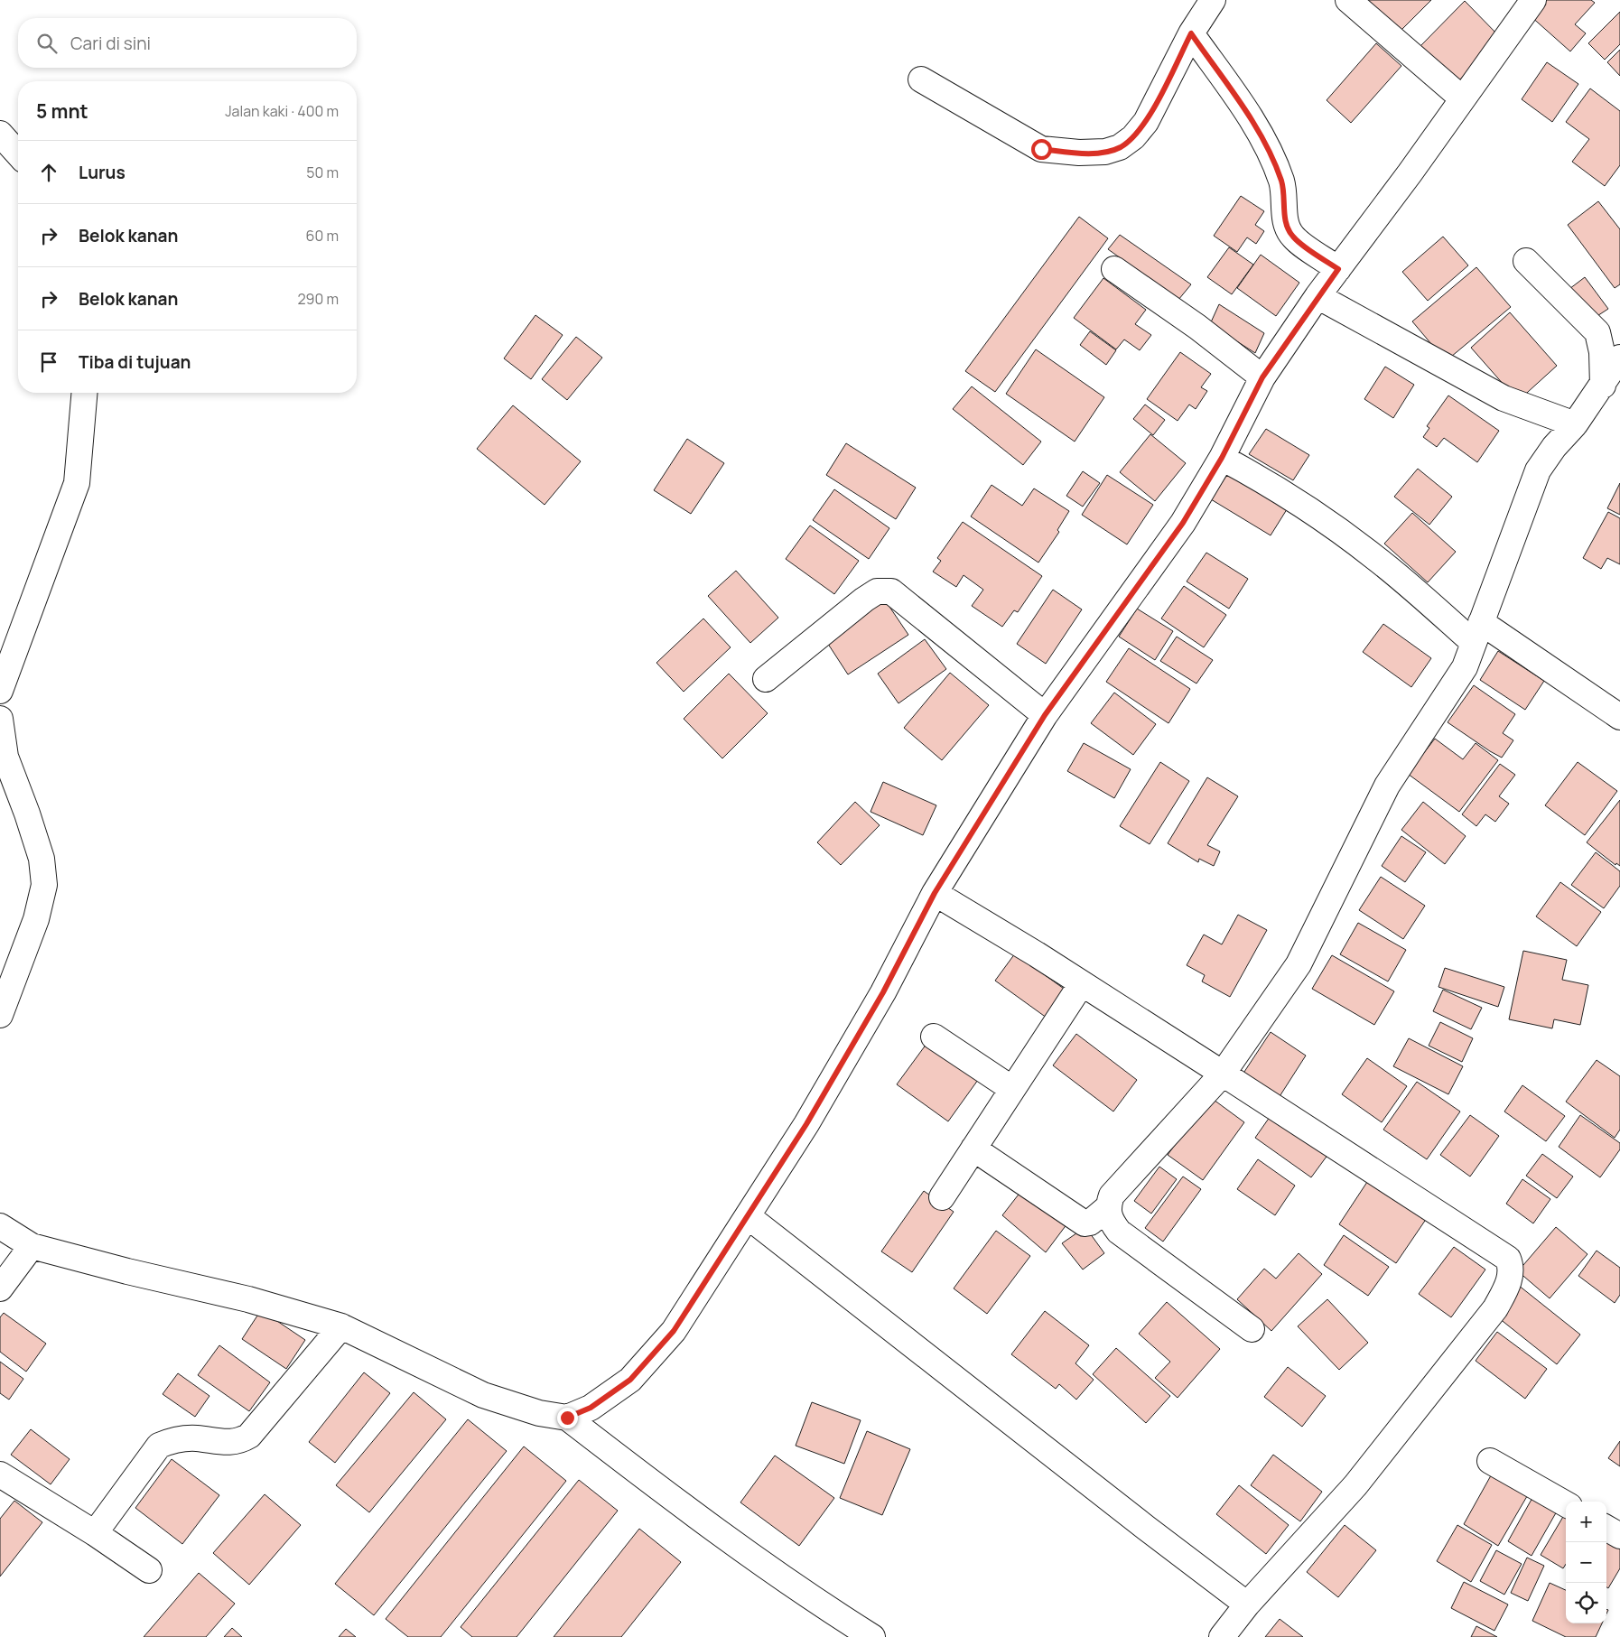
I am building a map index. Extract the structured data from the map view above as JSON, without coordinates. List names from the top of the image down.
{
  "page": {
    "search": "Cari di sini",
    "heading": ["5 mnt", "Jalan kaki · 400 m"],
    "list": [
      ["Lurus", "50 m"],
      ["Belok kanan", "60 m"],
      ["Belok kanan", "290 m"],
      "Tiba di tujuan"
    ],
    "map_buttons": ["+", "−"]
  }
}
